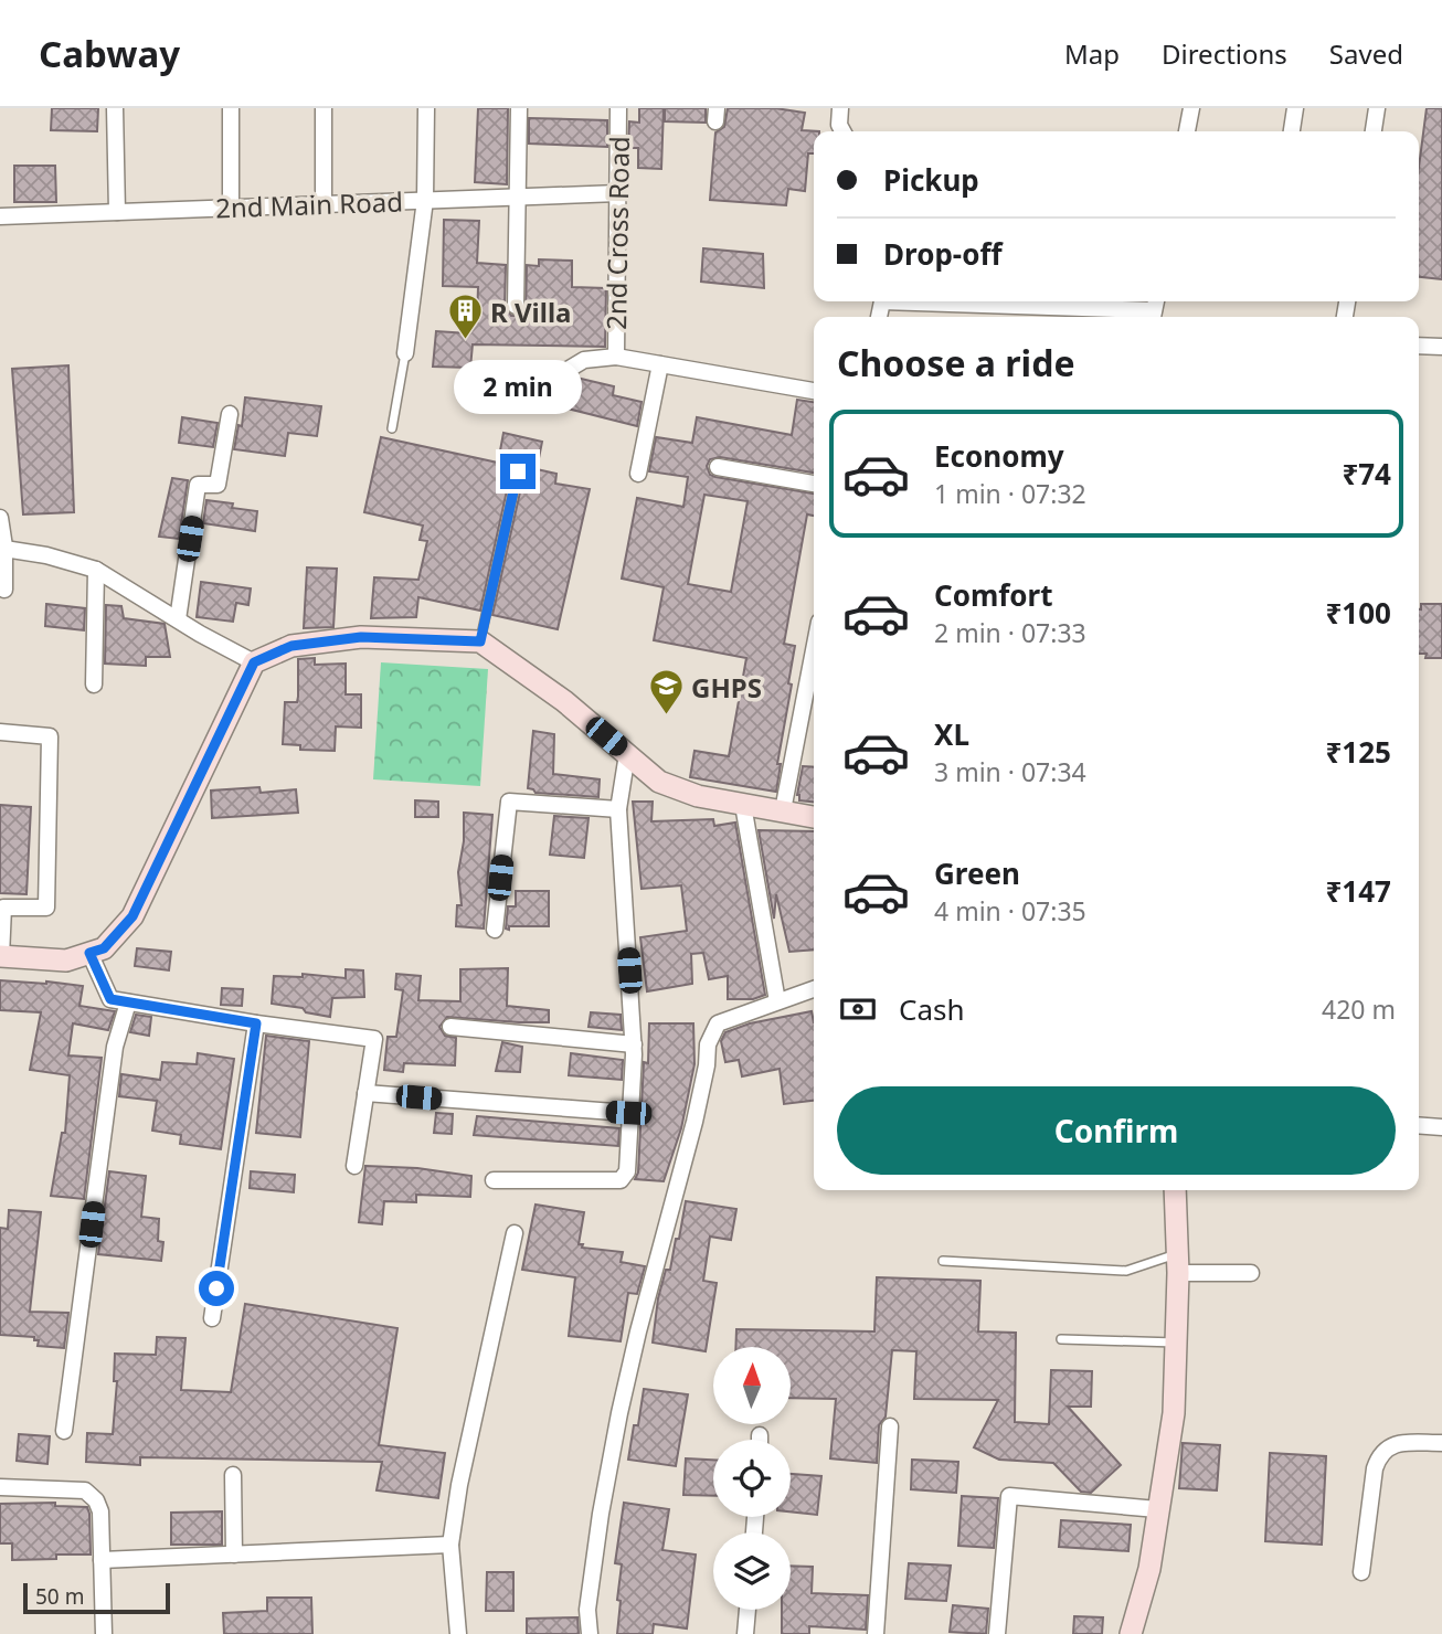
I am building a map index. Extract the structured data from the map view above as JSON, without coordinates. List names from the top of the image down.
{
  "streets": {
    "street": ["2nd Main Road", "2nd Cross Road"]
  },
  "crossings": [
    ["2nd Main Road", "2nd Cross Road"]
  ],
  "places": {
    "building": ["R Villa"],
    "school or university": ["GHPS"]
  },
  "scale_bar": "50 m",
  "north": "top",
  "page": {
    "header": "Cabway",
    "nav": ["Map", "Directions", "Saved"],
    "banner": ["Pickup", "Drop-off"],
    "heading": "Choose a ride",
    "bubble": "2 min",
    "list": [
      {
        "name": "Economy",
        "note": "1 min · 07:32",
        "value": "₹74"
      },
      {
        "name": "Comfort",
        "note": "2 min · 07:33",
        "value": "₹100"
      },
      {
        "name": "XL",
        "note": "3 min · 07:34",
        "value": "₹125"
      },
      {
        "name": "Green",
        "note": "4 min · 07:35",
        "value": "₹147"
      }
    ],
    "pay": ["Cash", "420 m"],
    "buttons": "Confirm",
    "scale": "50 m"
  }
}
